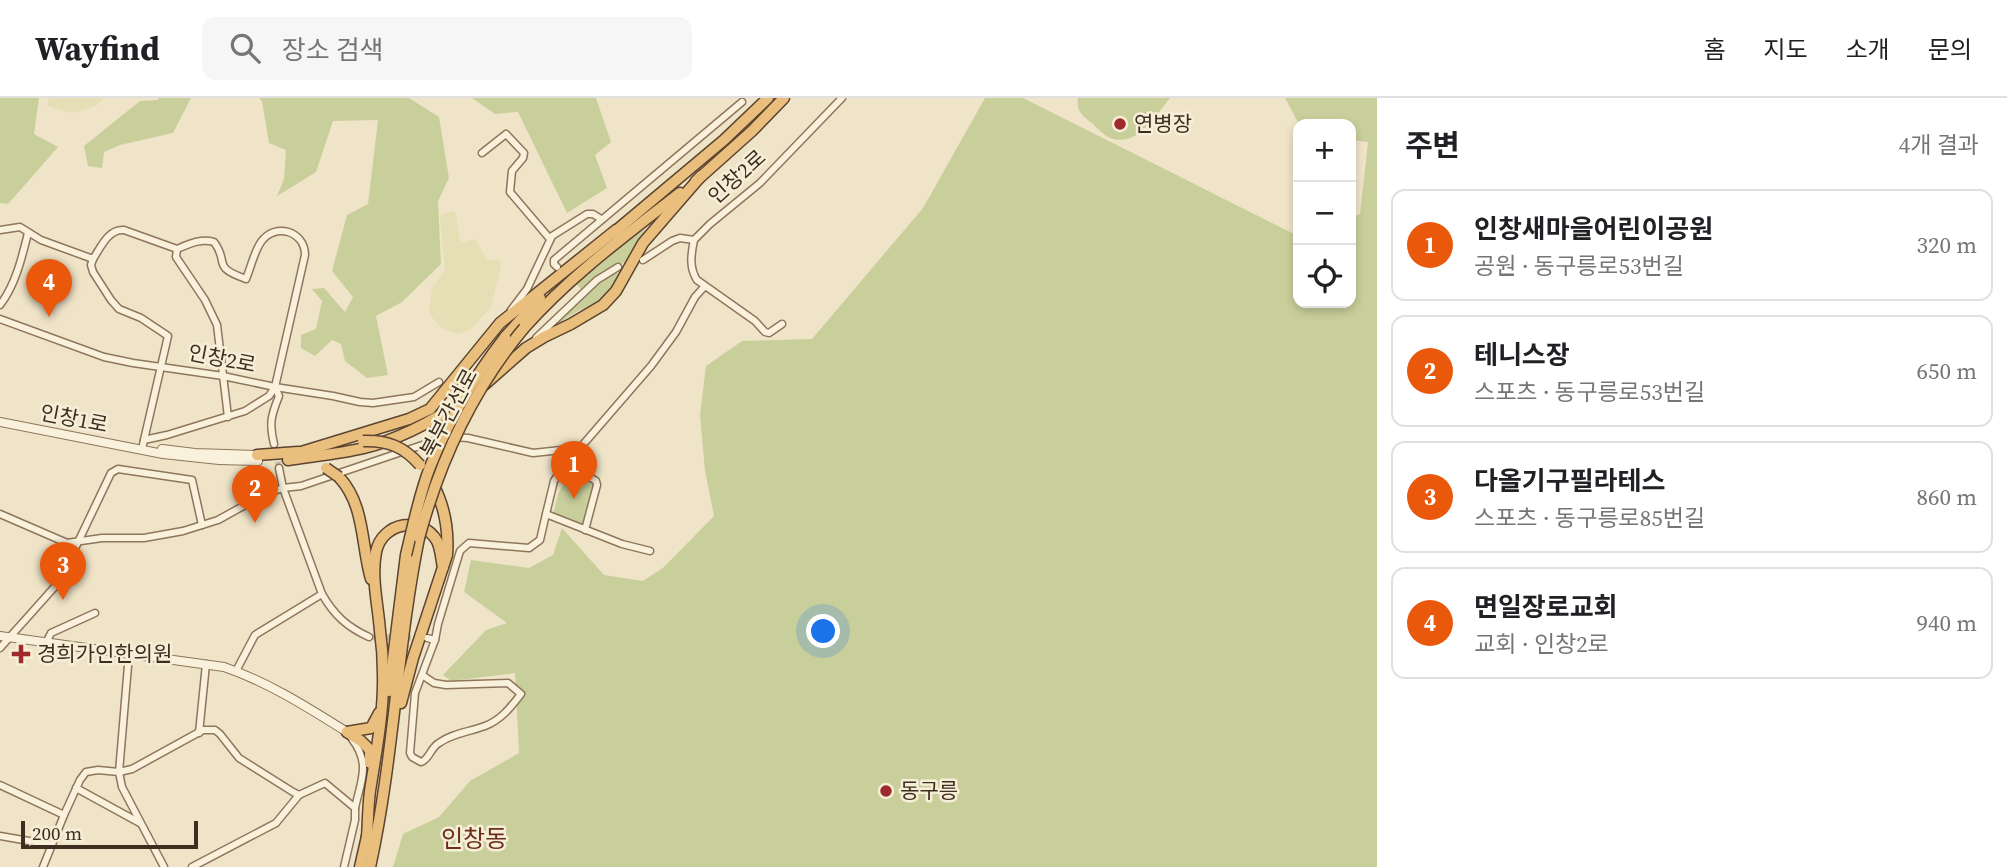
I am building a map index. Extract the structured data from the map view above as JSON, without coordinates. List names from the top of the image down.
{
  "streets": {
    "highway": ["북부간선로"],
    "street": ["인창2로", "인창1로"]
  },
  "districts": ["인창동"],
  "places": {
    "other": ["연병장", "동구릉"],
    "health": ["경희가인한의원"]
  },
  "scale_bar": "200 m",
  "page": {
    "header": "Wayfind",
    "search": "장소 검색",
    "nav": [
      "홈",
      "지도",
      "소개",
      "문의"
    ],
    "heading": ["주변", "4개 결과"],
    "map_buttons": ["+", "−"],
    "list": [
      {
        "mark": "1",
        "name": "인창새마을어린이공원",
        "note": "공원 · 동구릉로53번길",
        "value": "320 m"
      },
      {
        "mark": "2",
        "name": "테니스장",
        "note": "스포츠 · 동구릉로53번길",
        "value": "650 m"
      },
      {
        "mark": "3",
        "name": "다올기구필라테스",
        "note": "스포츠 · 동구릉로85번길",
        "value": "860 m"
      },
      {
        "mark": "4",
        "name": "면일장로교회",
        "note": "교회 · 인창2로",
        "value": "940 m"
      }
    ],
    "pins": [
      "4",
      "1",
      "2",
      "3"
    ],
    "scale": "200 m"
  }
}
